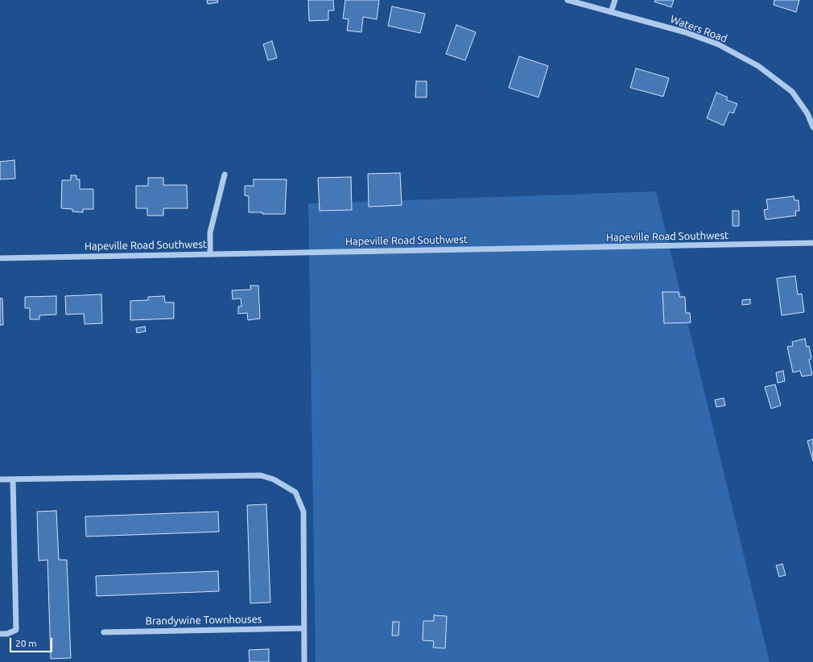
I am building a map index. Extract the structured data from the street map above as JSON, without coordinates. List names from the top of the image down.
{
  "streets": {
    "street": ["Waters Road", "Hapeville Road Southwest", "Brandywine Townhouses"]
  },
  "scale_bar": "20 m"
}
